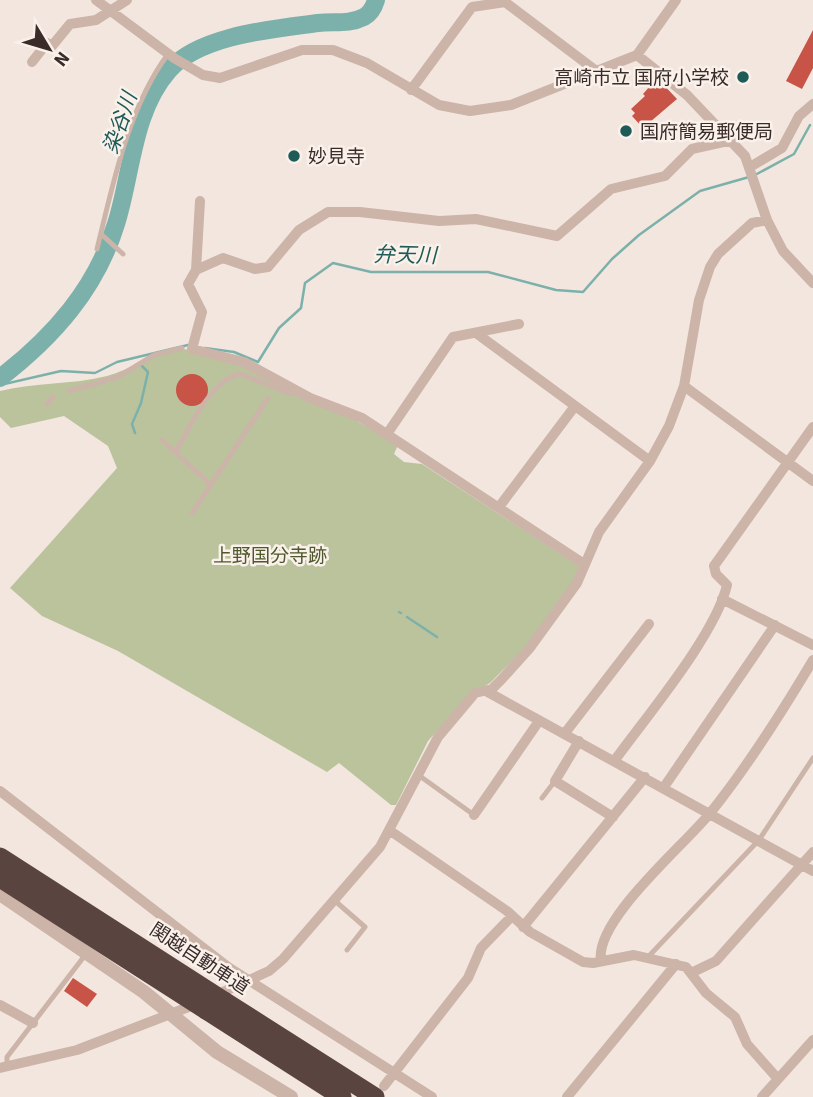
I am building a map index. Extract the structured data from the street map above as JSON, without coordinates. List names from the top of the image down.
{
  "streets": {
    "highway": ["関越自動車道"]
  },
  "water": ["染谷川", "弁天川"],
  "parks": ["上野国分寺跡"],
  "places": ["高崎市立 国府小学校", "国府簡易郵便局", "妙見寺"],
  "north": "bottom right"
}
